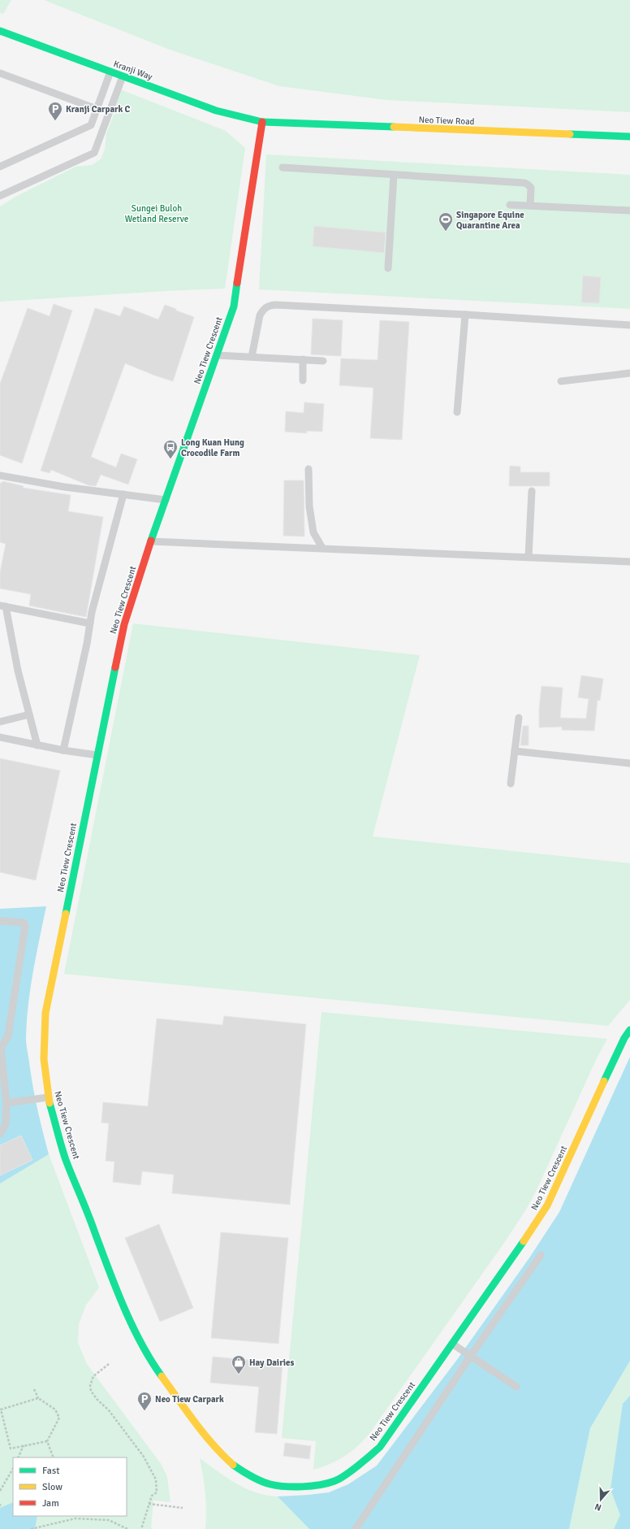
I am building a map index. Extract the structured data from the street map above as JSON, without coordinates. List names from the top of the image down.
{
  "streets": {
    "street": ["Kranji Way", "Neo Tiew Road", "Neo Tiew Crescent"]
  },
  "crossings": [
    ["Kranji Way", "Neo Tiew Road"],
    ["Kranji Way", "Neo Tiew Crescent"],
    ["Neo Tiew Road", "Neo Tiew Crescent"]
  ],
  "parks": ["Sungei Buloh Wetland Reserve"],
  "places": {
    "parking": ["Kranji Carpark C", "Neo Tiew Carpark"],
    "sports": ["Singapore Equine Quarantine Area"],
    "bus stop": ["Long Kuan Hung Crocodile Farm"],
    "shop": ["Hay Dairies"]
  },
  "legend": ["Fast", "Slow", "Jam"],
  "north": "bottom"
}
